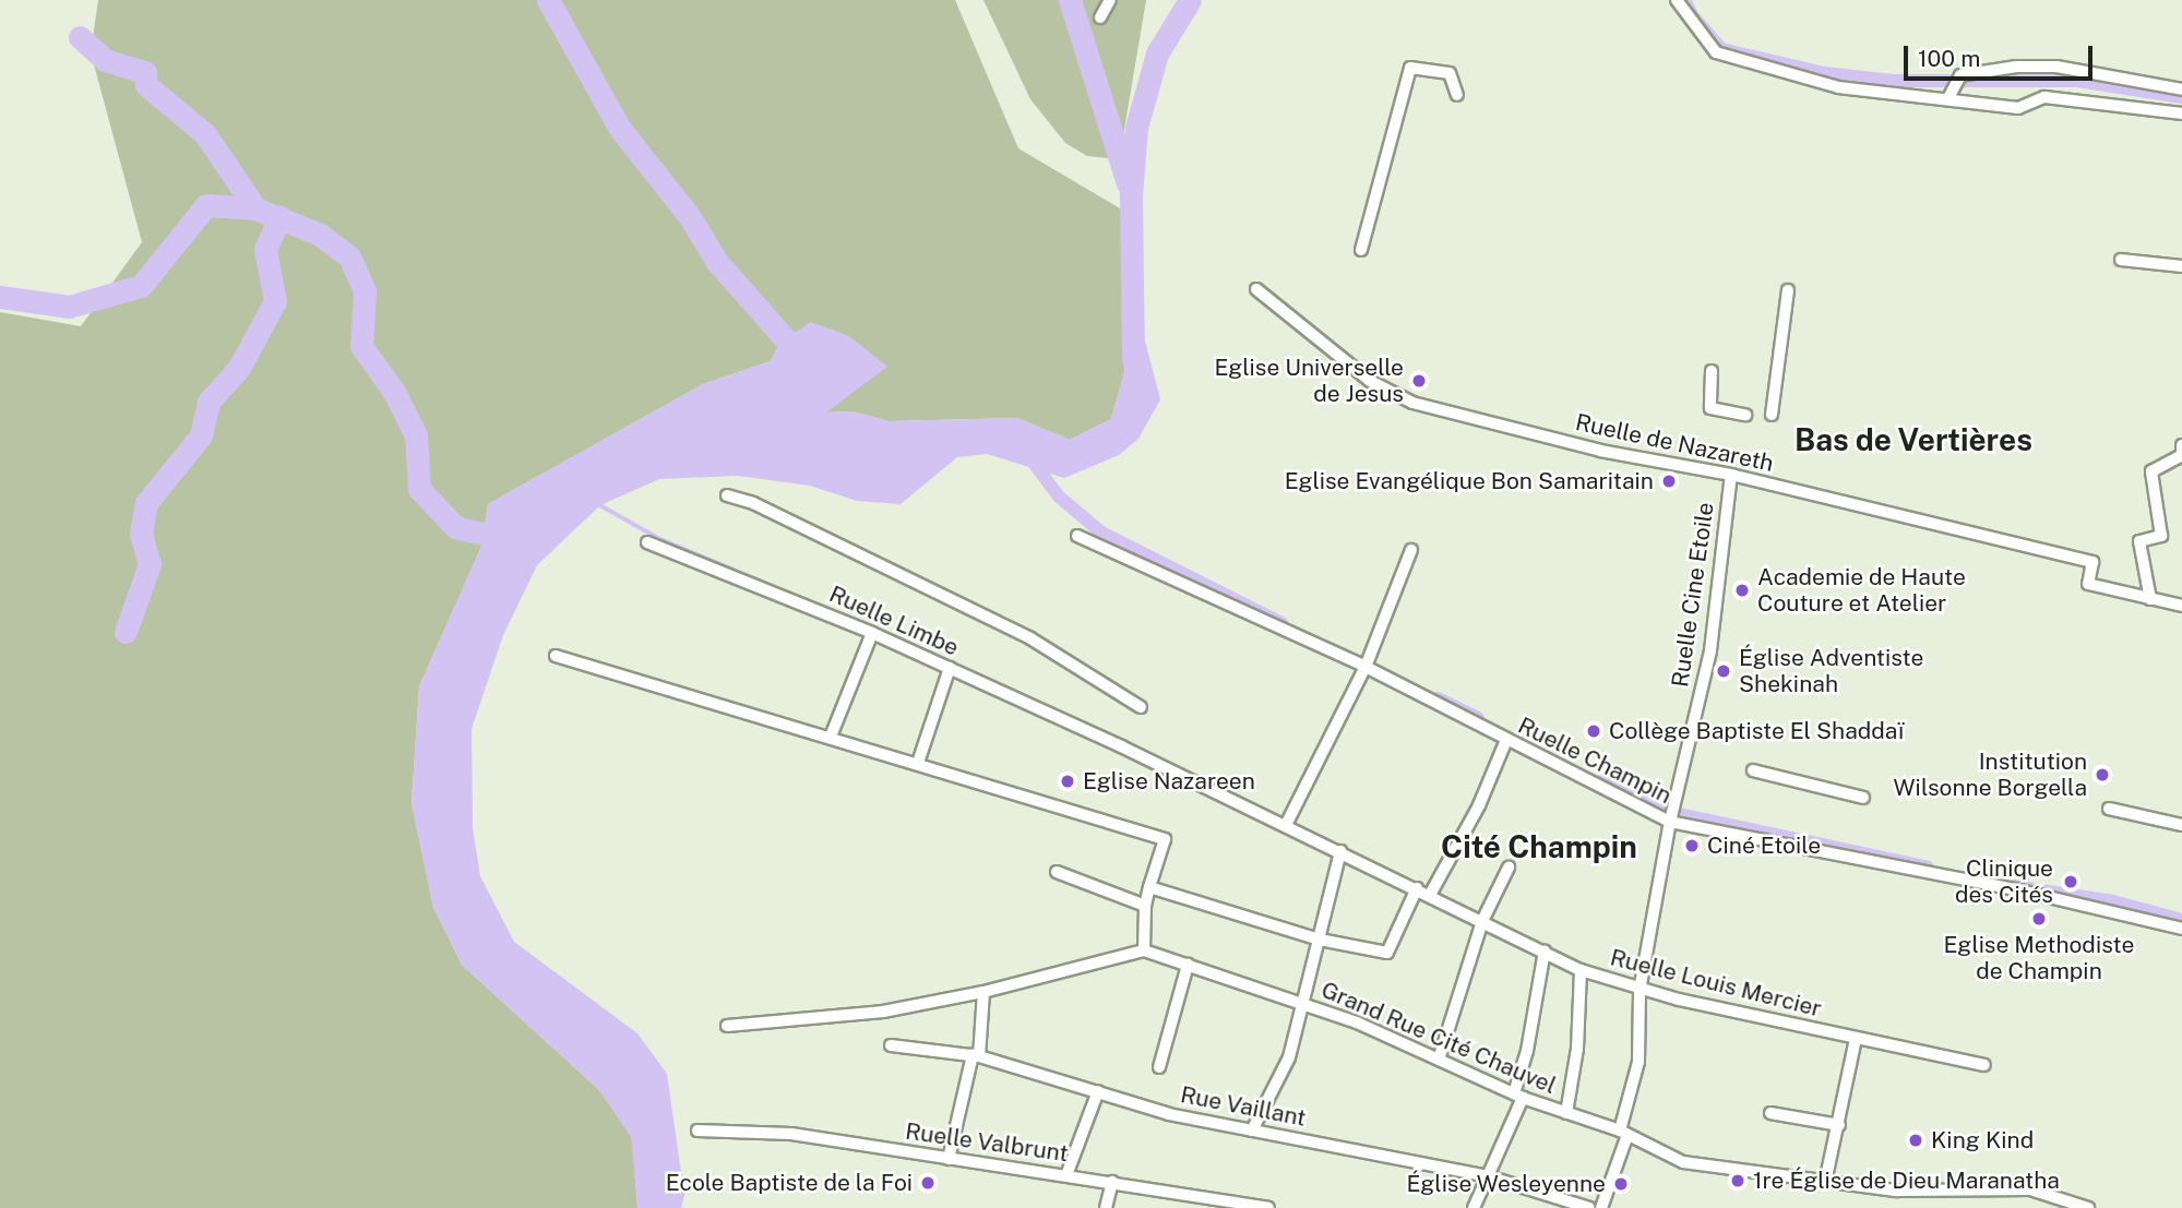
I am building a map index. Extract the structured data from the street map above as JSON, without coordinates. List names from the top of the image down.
{
  "streets": {
    "street": [
      "Ruelle de Nazareth",
      "Ruelle Cine Etoile",
      "Ruelle Limbe",
      "Ruelle Champin",
      "Ruelle Louis Mercier",
      "Grand Rue Cité Chauvel",
      "Rue Vaillant",
      "Ruelle Valbrunt"
    ]
  },
  "crossings": [
    ["Ruelle de Nazareth", "Ruelle Cine Etoile"],
    ["Ruelle Cine Etoile", "Ruelle Champin"],
    ["Ruelle Cine Etoile", "Ruelle Louis Mercier"],
    ["Ruelle Cine Etoile", "Grand Rue Cité Chauvel"],
    ["Ruelle Limbe", "Ruelle Louis Mercier"]
  ],
  "districts": ["Bas de Vertières", "Cité Champin"],
  "places": [
    "Eglise Universelle de Jesus",
    "Eglise Evangélique Bon Samaritain",
    "Academie de Haute Couture et Atelier",
    "Église Adventiste Shekinah",
    "Collège Baptiste El Shaddaï",
    "Institution Wilsonne Borgella",
    "Eglise Nazareen",
    "Ciné Etoile",
    "Clinique des Cités",
    "Eglise Methodiste de Champin",
    "King Kind",
    "1re Église de Dieu Maranatha",
    "Ecole Baptiste de la Foi",
    "Église Wesleyenne"
  ],
  "scale_bar": "100 m"
}
